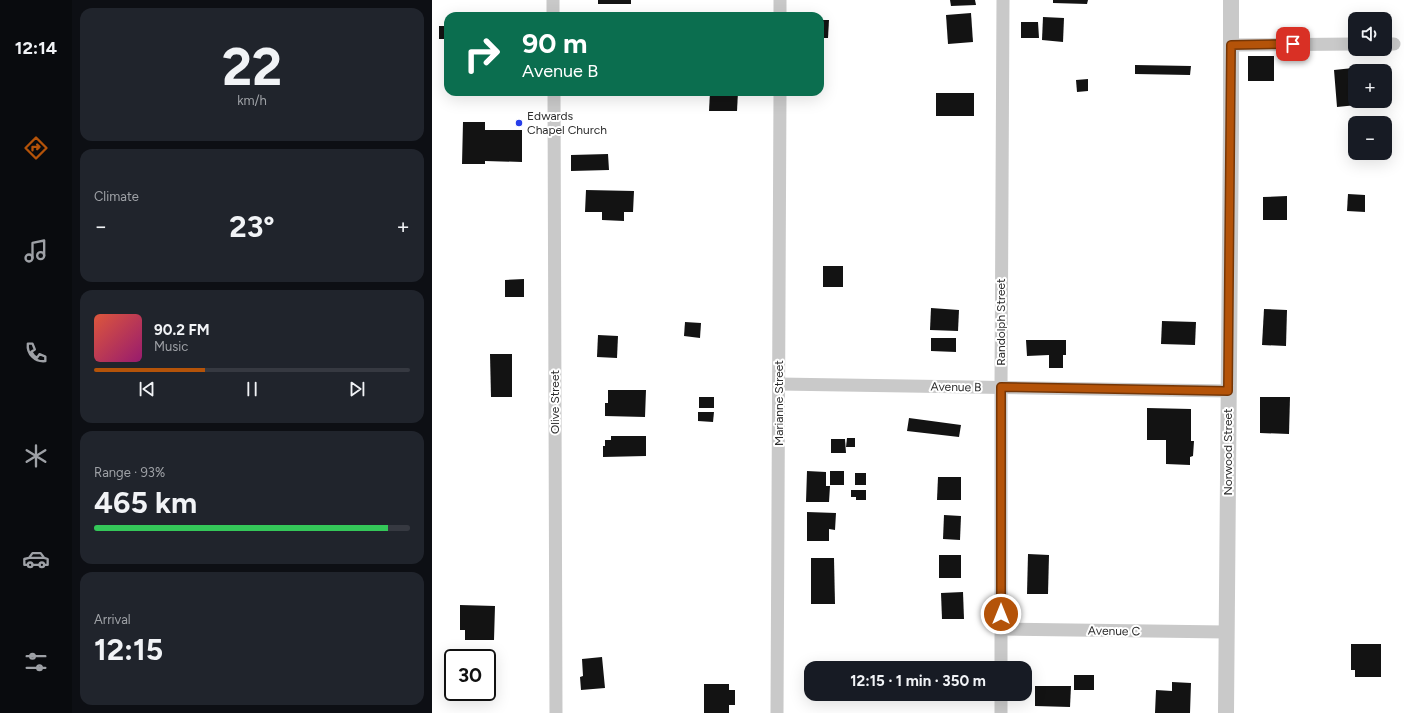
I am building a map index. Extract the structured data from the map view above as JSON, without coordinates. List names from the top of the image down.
{
  "streets": {
    "street": [
      "Randolph Street",
      "Avenue B",
      "Olive Street",
      "Marianne Street",
      "Norwood Street",
      "Avenue C"
    ]
  },
  "crossings": [
    ["Randolph Street", "Avenue B"],
    ["Randolph Street", "Avenue C"],
    ["Avenue B", "Marianne Street"],
    ["Avenue B", "Norwood Street"],
    ["Norwood Street", "Avenue C"]
  ],
  "places": ["Edwards Chapel Church"],
  "page": {
    "tabs": "12:14",
    "tile": [
      ["22", "km/h"],
      "Climate",
      ["Range · 93%", "465 km"],
      ["Arrival", "12:15"]
    ],
    "map_buttons": ["+", "−"],
    "turn": ["90 m", "Avenue B"],
    "heat": ["−", "23°", "+"],
    "song": ["90.2 FM", "Music"],
    "limit": "30",
    "trip": "12:15 · 1 min · 350 m"
  }
}
